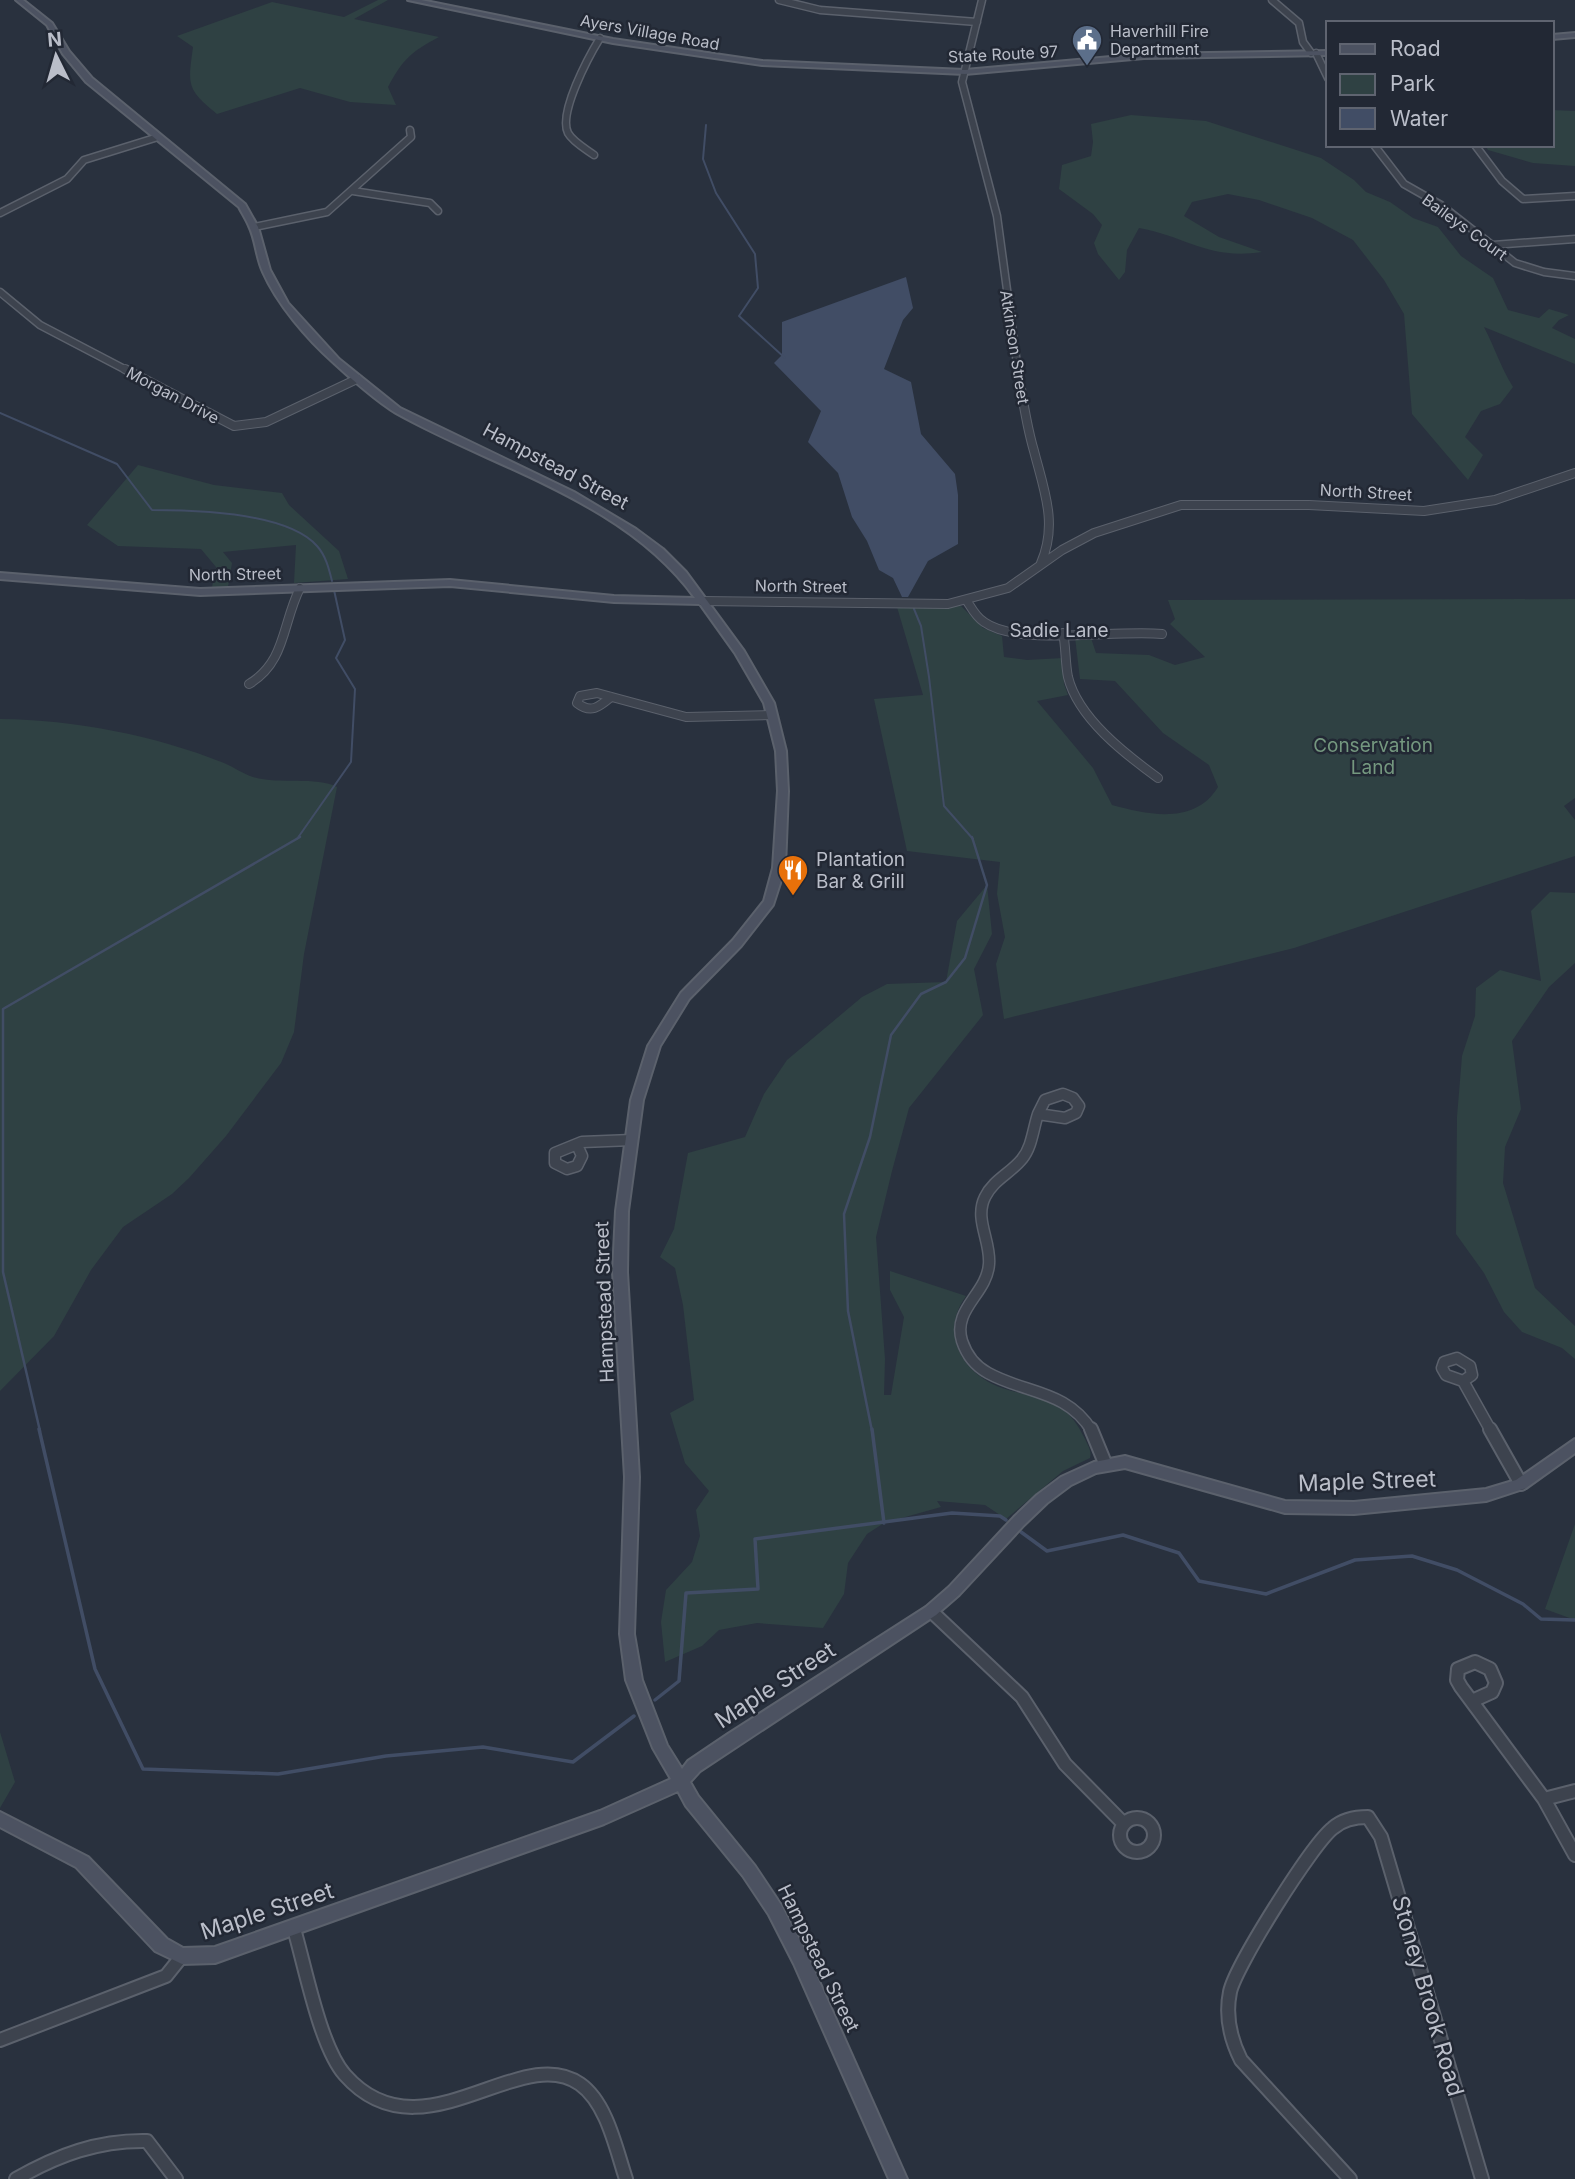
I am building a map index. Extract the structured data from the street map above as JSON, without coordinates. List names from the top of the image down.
{
  "streets": {
    "main road": [
      "Ayers Village Road",
      "State Route 97",
      "Hampstead Street",
      "North Street",
      "Maple Street"
    ],
    "street": [
      "Baileys Court",
      "Atkinson Street",
      "Morgan Drive",
      "Sadie Lane",
      "Stoney Brook Road"
    ]
  },
  "crossings": [
    ["Ayers Village Road", "State Route 97"],
    ["State Route 97", "Atkinson Street"],
    ["Atkinson Street", "North Street"],
    ["Morgan Drive", "Hampstead Street"],
    ["Hampstead Street", "North Street"],
    ["Hampstead Street", "Maple Street"],
    ["North Street", "Sadie Lane"]
  ],
  "parks": ["Conservation Land"],
  "places": {
    "public building": ["Haverhill Fire Department"],
    "restaurant": ["Plantation Bar & Grill"]
  },
  "legend": ["Road", "Park", "Water"],
  "north": "top"
}
